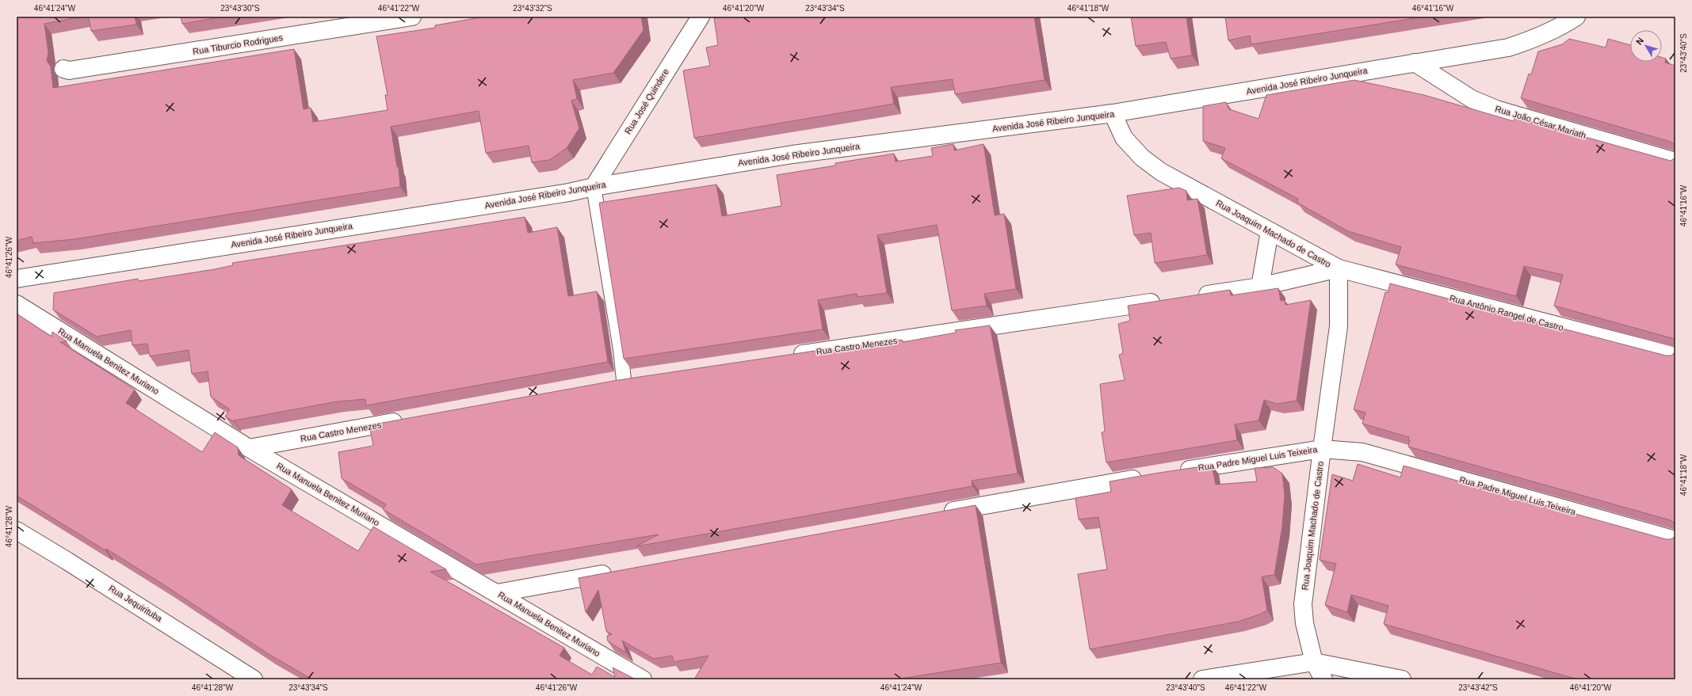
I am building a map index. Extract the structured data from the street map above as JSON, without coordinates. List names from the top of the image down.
{
  "streets": {
    "street": [
      "Rua Tiburcio Rodrigues",
      "Avenida José Ribeiro Junqueira",
      "Rua José Quindere",
      "Rua João César Mariath",
      "Rua Joaquim Machado de Castro",
      "Rua Antônio Rangel de Castro",
      "Rua Castro Menezes",
      "Rua Manuela Benitez Muriano",
      "Rua Padre Miguel Luis Teixeira",
      "Rua Jequirituba"
    ]
  },
  "crossings": [
    ["Avenida José Ribeiro Junqueira", "Rua José Quindere"],
    ["Avenida José Ribeiro Junqueira", "Rua João César Mariath"],
    ["Avenida José Ribeiro Junqueira", "Rua Joaquim Machado de Castro"],
    ["Rua Joaquim Machado de Castro", "Rua Antônio Rangel de Castro"],
    ["Rua Joaquim Machado de Castro", "Rua Padre Miguel Luis Teixeira"],
    ["Rua Castro Menezes", "Rua Manuela Benitez Muriano"]
  ],
  "north": "top left",
  "coordinates": [
    "46°41'24\"W",
    "23°43'30\"S",
    "46°41'22\"W",
    "23°43'32\"S",
    "46°41'20\"W",
    "23°43'34\"S",
    "46°41'18\"W",
    "46°41'16\"W",
    "23°43'40\"S",
    "46°41'26\"W",
    "46°41'28\"W",
    "23°43'42\"S"
  ]
}
